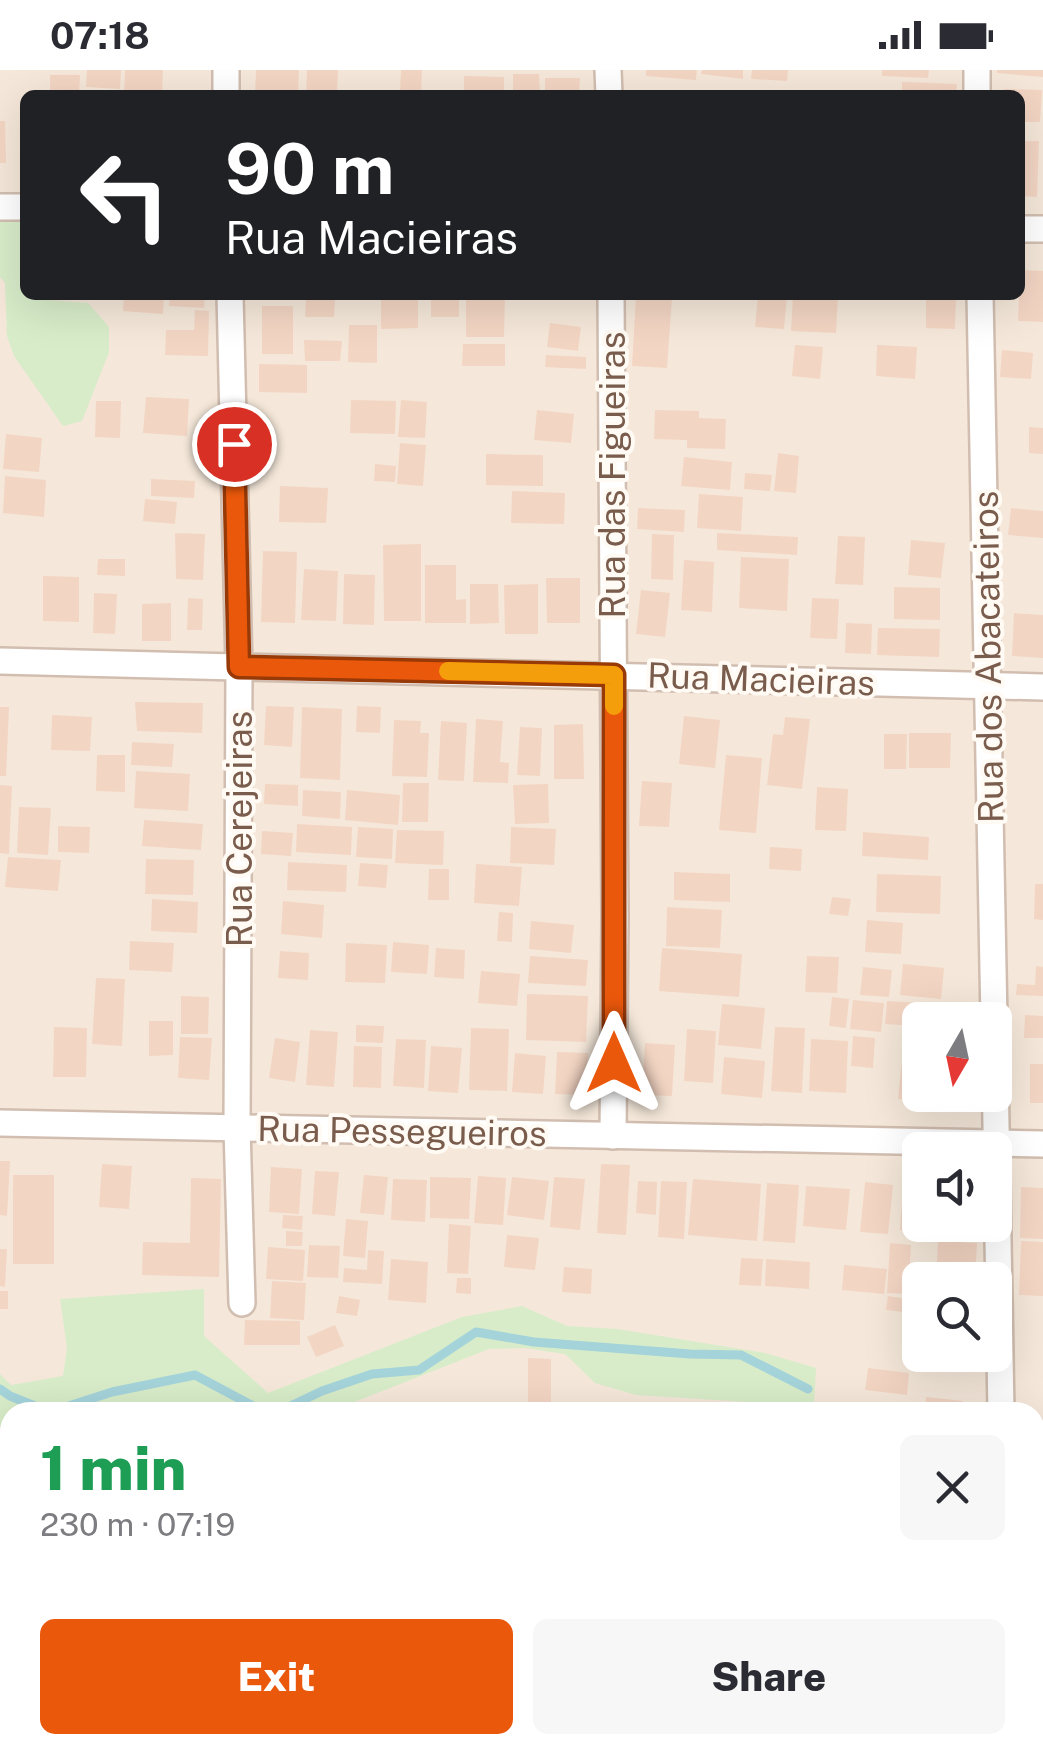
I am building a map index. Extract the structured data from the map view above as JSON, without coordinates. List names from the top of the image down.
{
  "streets": {
    "street": [
      "Rua das Figueiras",
      "Rua dos Abacateiros",
      "Rua Macieiras",
      "Rua Cerejeiras",
      "Rua Pessegueiros"
    ]
  },
  "crossings": [
    ["Rua das Figueiras", "Rua Macieiras"],
    ["Rua das Figueiras", "Rua Pessegueiros"],
    ["Rua dos Abacateiros", "Rua Macieiras"],
    ["Rua Macieiras", "Rua Cerejeiras"],
    ["Rua Cerejeiras", "Rua Pessegueiros"]
  ],
  "north": "bottom",
  "page": {
    "status": "07:18",
    "turn": ["90 m", "Rua Macieiras"],
    "heading": ["1 min", "230 m · 07:19"],
    "buttons": ["Exit", "Share"]
  }
}
